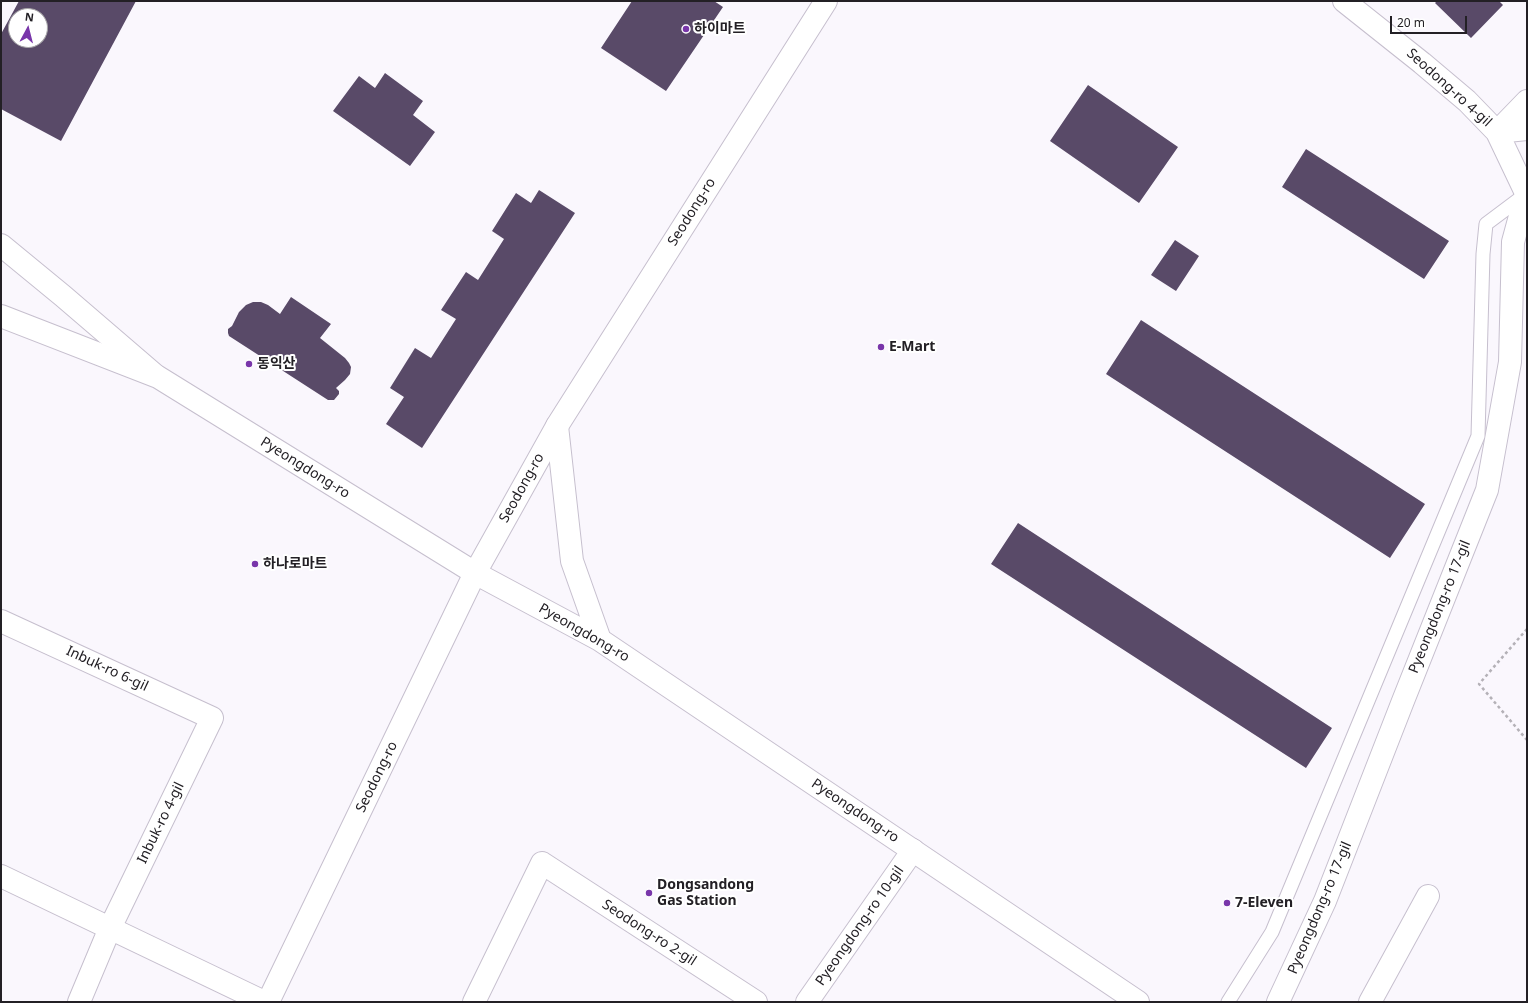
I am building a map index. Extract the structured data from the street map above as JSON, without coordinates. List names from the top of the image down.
{
  "streets": {
    "street": [
      "Seodong-ro 4-gil",
      "Seodong-ro",
      "Pyeongdong-ro",
      "Pyeongdong-ro 17-gil",
      "Inbuk-ro 6-gil",
      "Inbuk-ro 4-gil",
      "Pyeongdong-ro 10-gil",
      "Seodong-ro 2-gil"
    ]
  },
  "crossings": [
    ["Seodong-ro 4-gil", "Pyeongdong-ro 17-gil"],
    ["Seodong-ro", "Pyeongdong-ro"],
    ["Pyeongdong-ro", "Pyeongdong-ro 10-gil"],
    ["Inbuk-ro 6-gil", "Inbuk-ro 4-gil"]
  ],
  "places": [
    "하이마트",
    "E-Mart",
    "동익산",
    "하나로마트",
    "Dongsandong Gas Station",
    "7-Eleven"
  ],
  "scale_bar": "20 m",
  "north": "top"
}
